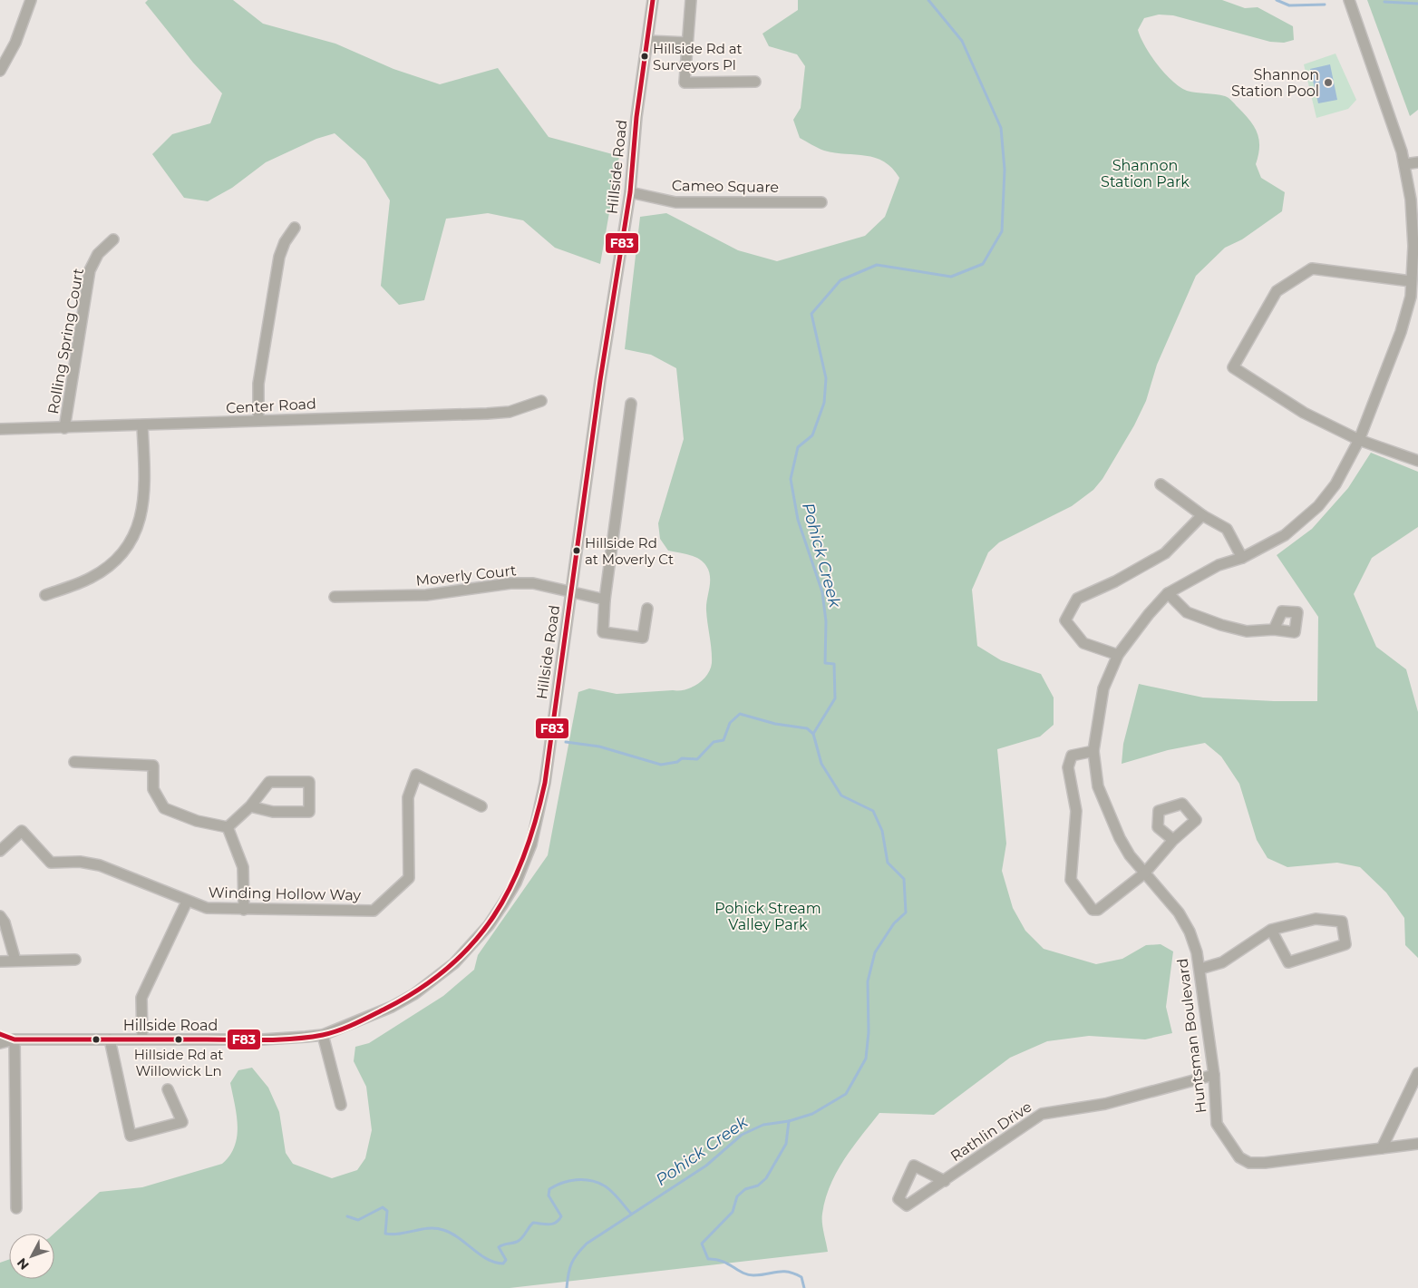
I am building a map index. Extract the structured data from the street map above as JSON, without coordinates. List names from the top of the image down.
{
  "streets": {
    "street": [
      "Hillside Road",
      "Cameo Square",
      "Rolling Spring Court",
      "Center Road",
      "Moverly Court",
      "Winding Hollow Way",
      "Huntsman Boulevard",
      "Rathlin Drive"
    ]
  },
  "crossings": [
    ["Hillside Road", "Cameo Square"],
    ["Hillside Road", "Moverly Court"],
    ["Rolling Spring Court", "Center Road"],
    ["Huntsman Boulevard", "Rathlin Drive"]
  ],
  "water": ["Pohick Creek"],
  "parks": ["Shannon Station Park", "Pohick Stream Valley Park"],
  "places": [
    "Hillside Rd at Surveyors Pl",
    "Shannon Station Pool",
    "Hillside Rd at Moverly Ct",
    "Hillside Rd at Willowick Ln"
  ],
  "lines": ["transit line F83"],
  "north": "bottom left"
}
